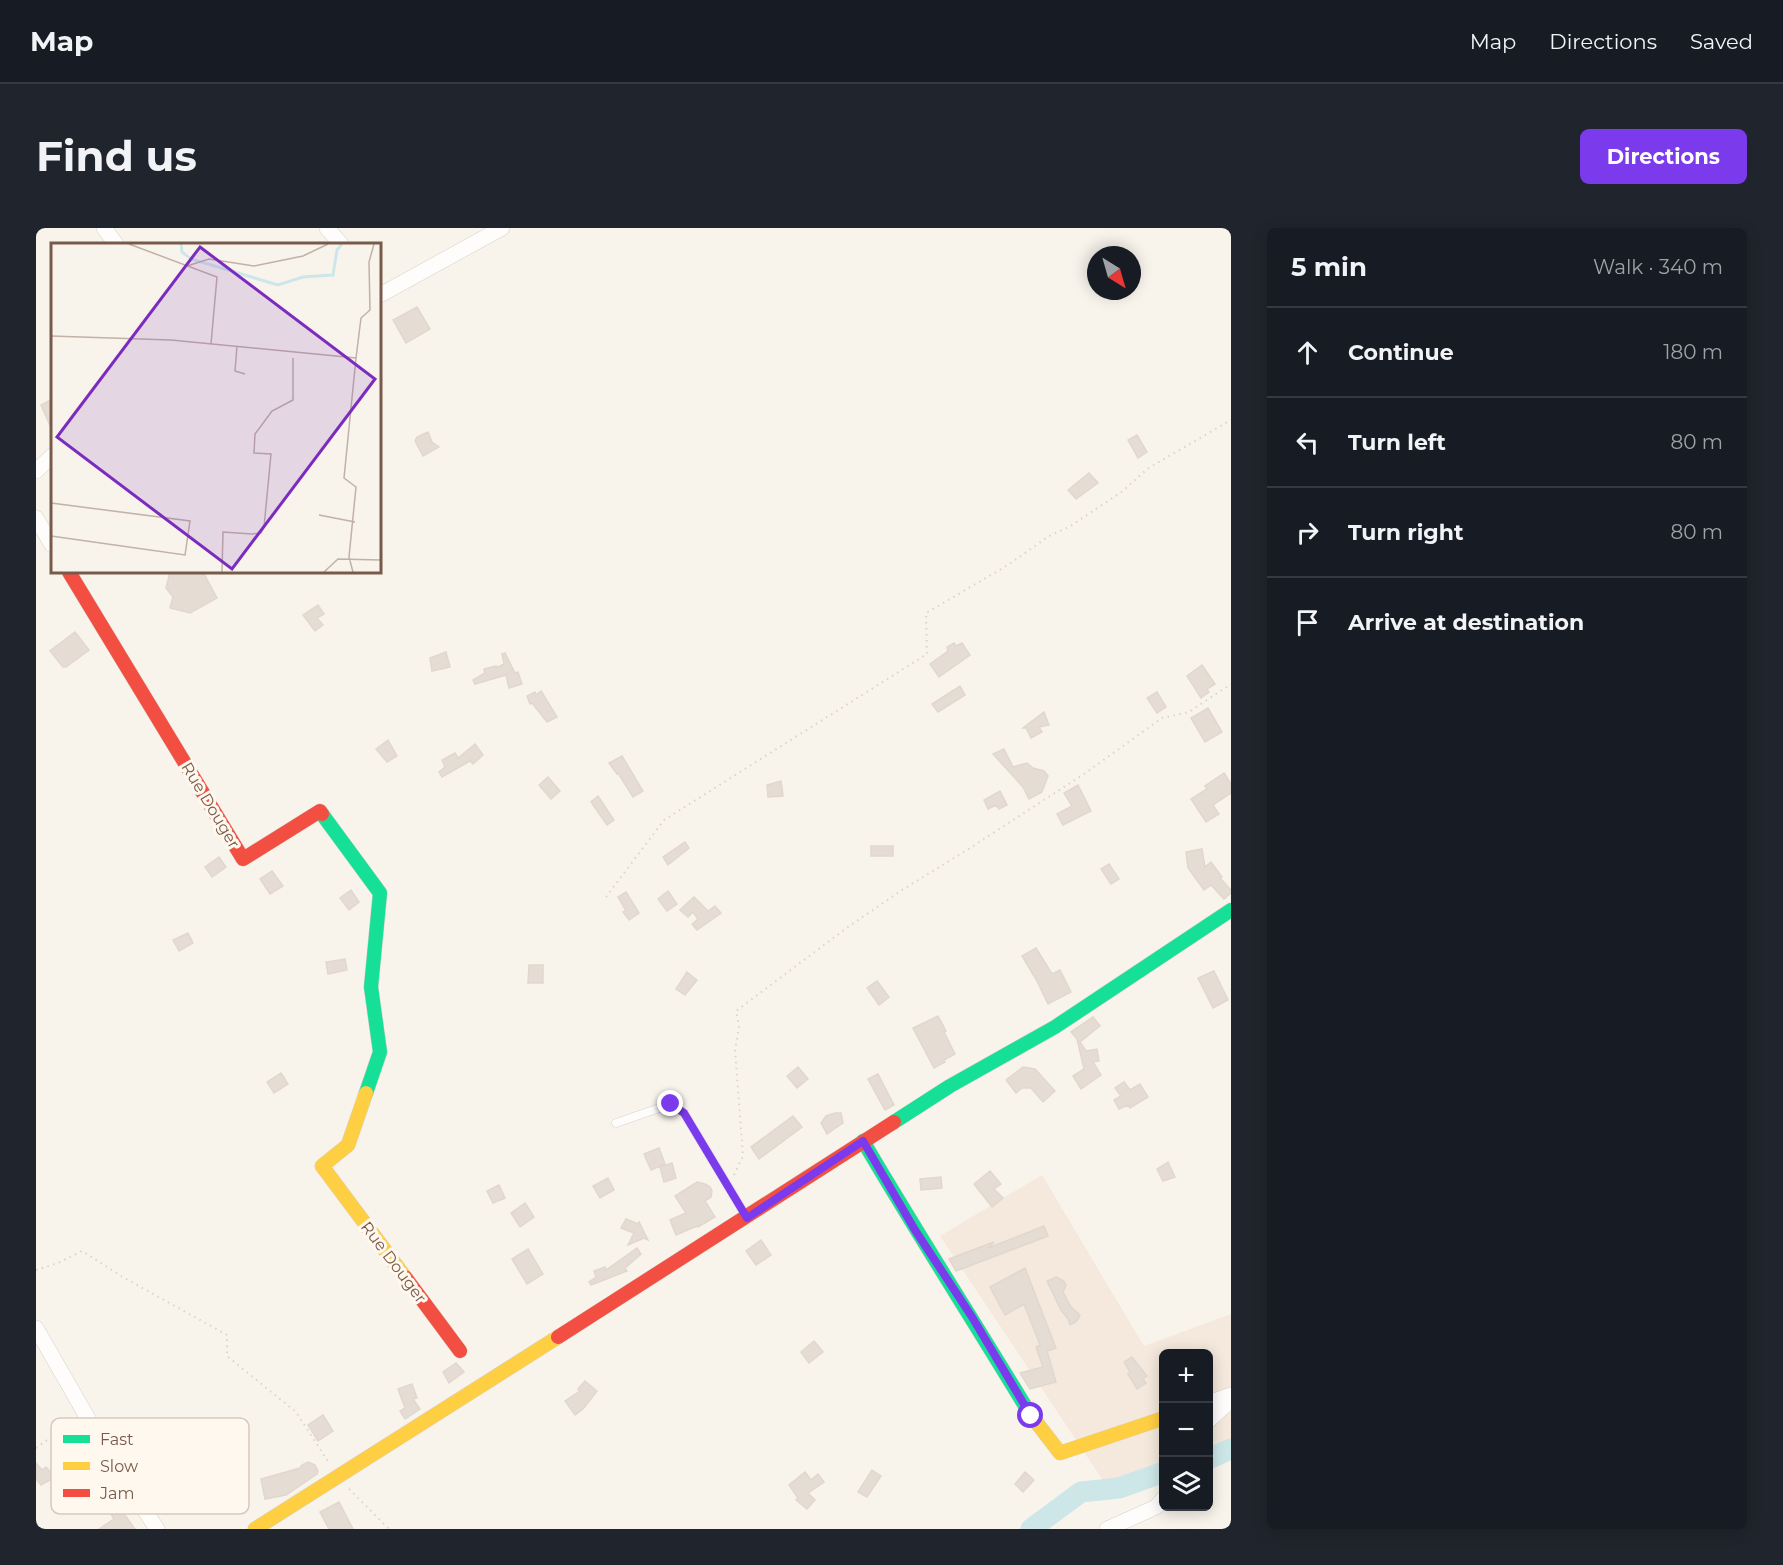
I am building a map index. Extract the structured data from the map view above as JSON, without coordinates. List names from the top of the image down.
{
  "streets": {
    "street": ["Rue Douger"]
  },
  "legend": ["Fast", "Slow", "Jam"],
  "north": "bottom right",
  "page": {
    "header": "Map",
    "nav": ["Map", "Directions", "Saved"],
    "buttons": "Directions",
    "title": "Find us",
    "heading": ["5 min", "Walk · 340 m"],
    "list": [
      ["Continue", "180 m"],
      ["Turn left", "80 m"],
      ["Turn right", "80 m"],
      "Arrive at destination"
    ],
    "map_buttons": ["+", "−"]
  }
}
